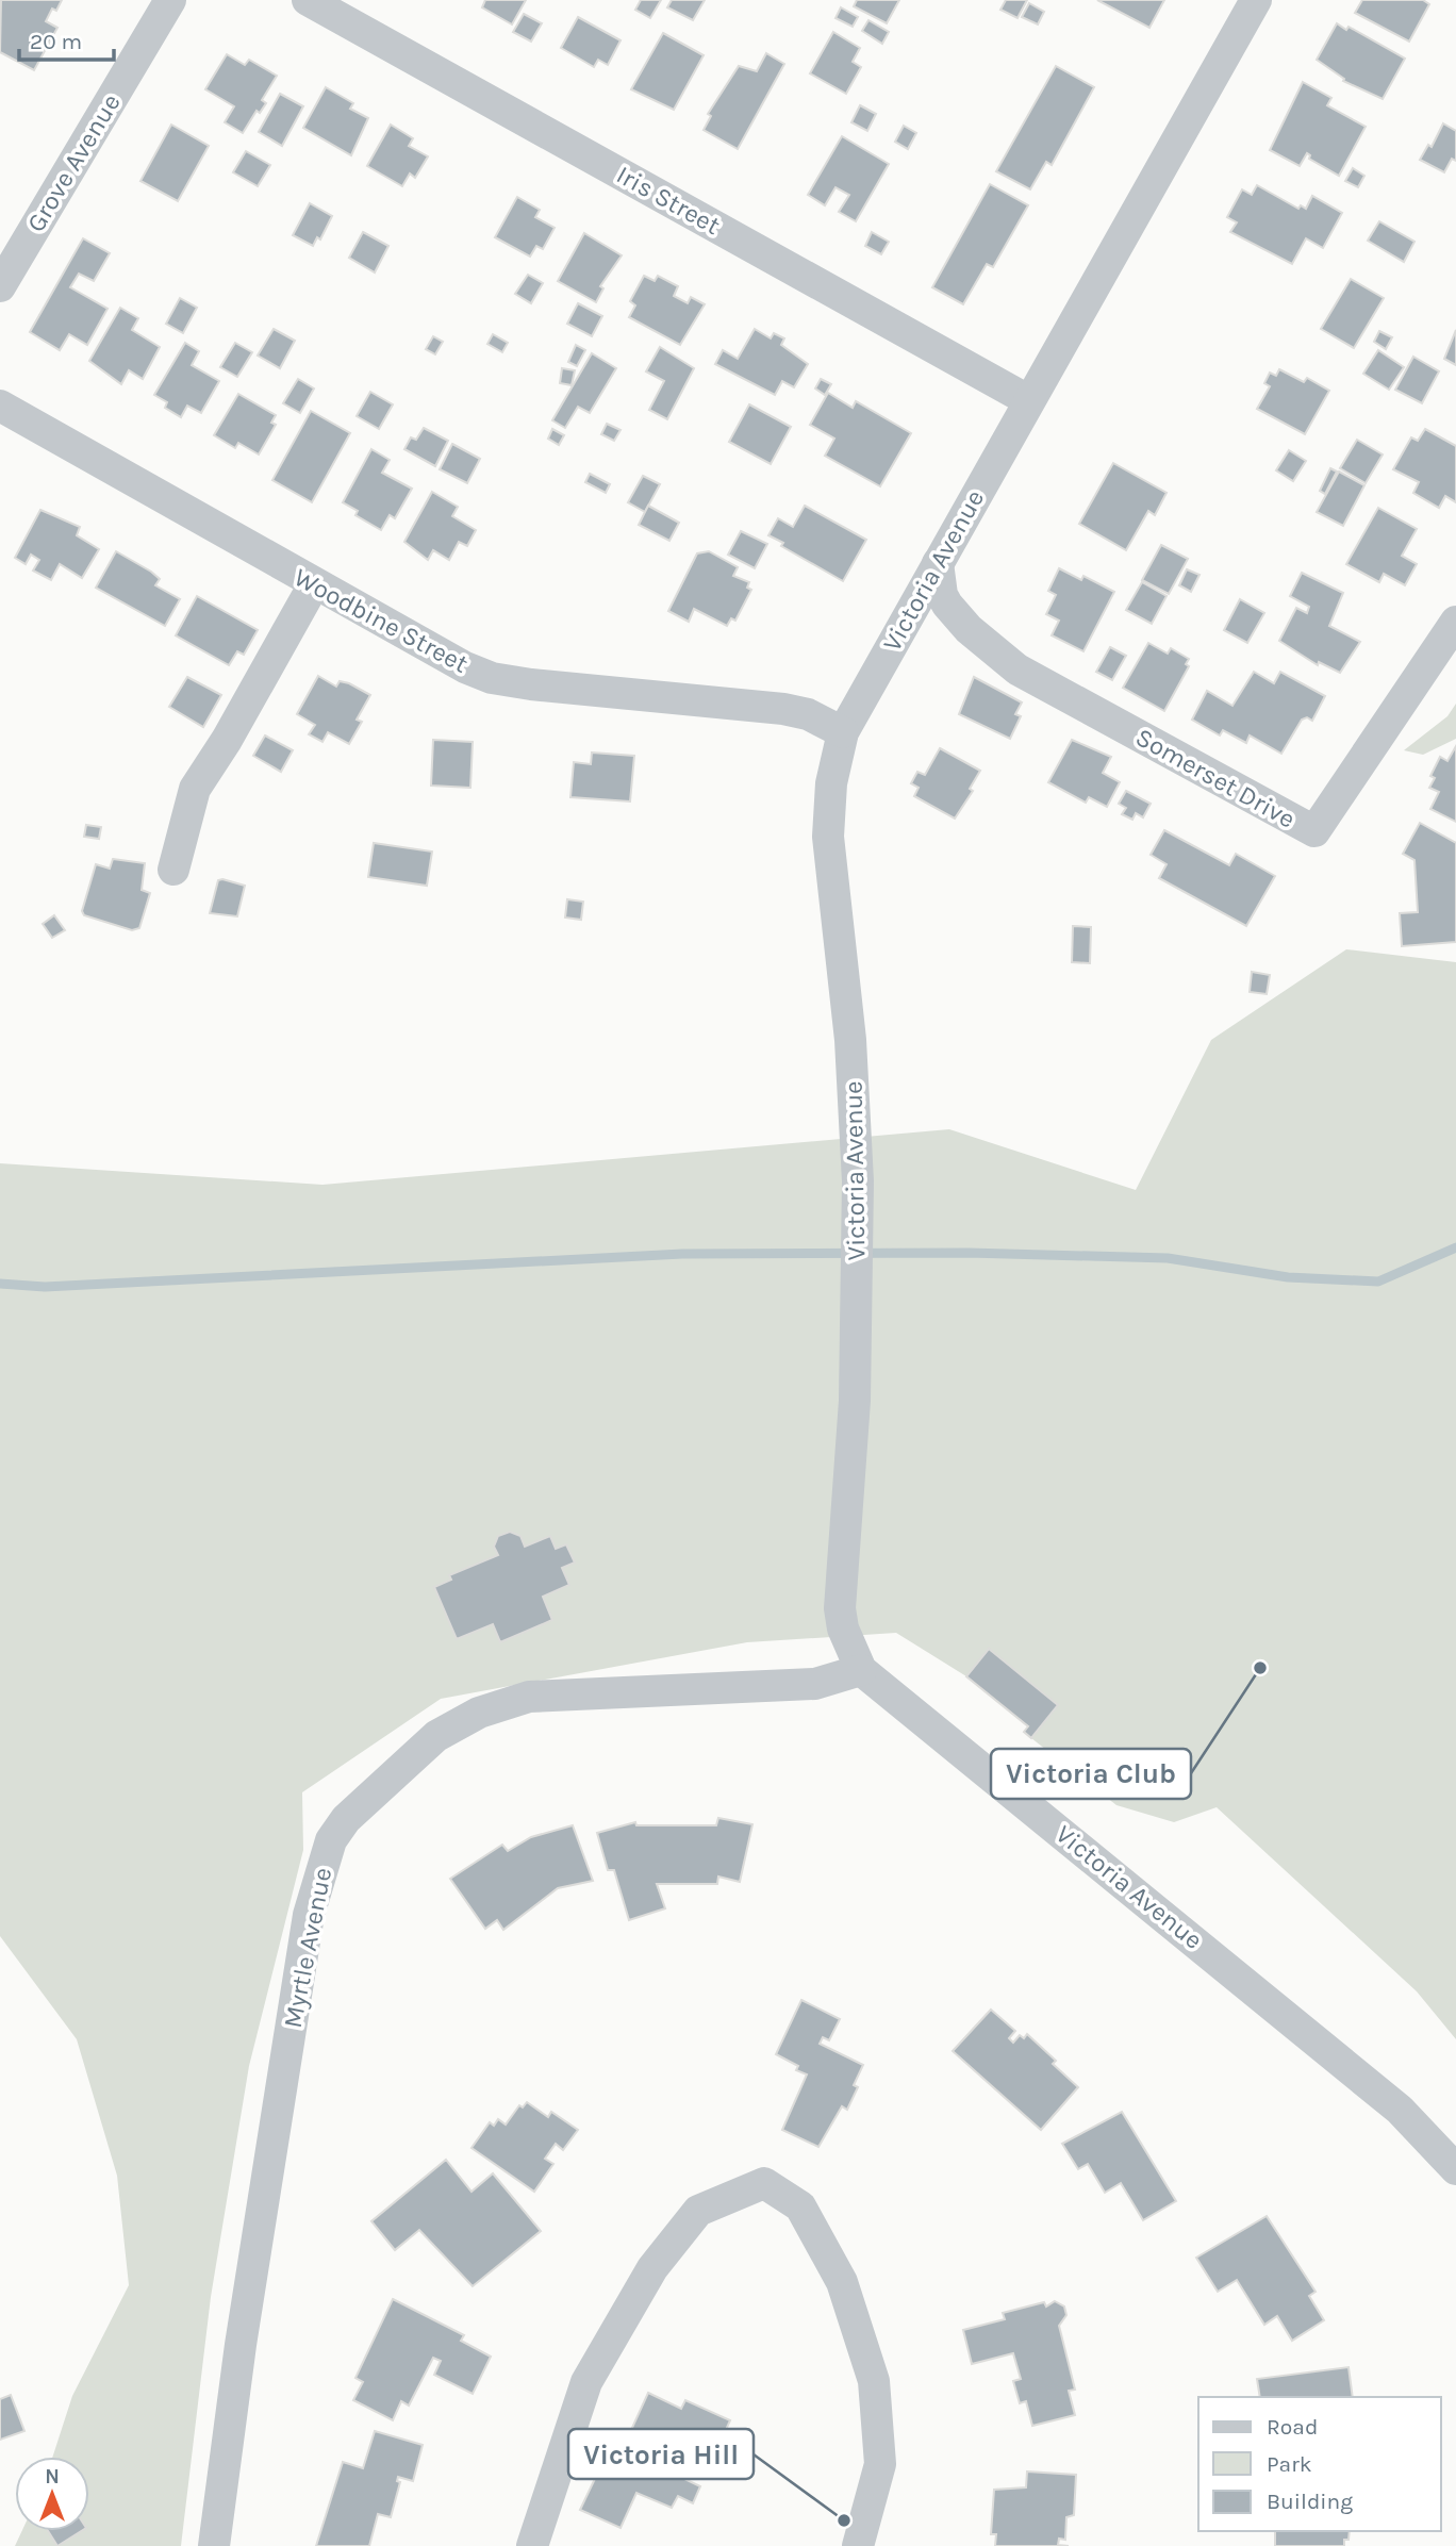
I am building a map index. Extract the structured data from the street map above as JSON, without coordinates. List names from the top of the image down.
{
  "streets": {
    "street": [
      "Grove Avenue",
      "Iris Street",
      "Victoria Avenue",
      "Woodbine Street",
      "Somerset Drive",
      "Myrtle Avenue"
    ]
  },
  "crossings": [
    ["Iris Street", "Victoria Avenue"],
    ["Victoria Avenue", "Woodbine Street"],
    ["Victoria Avenue", "Somerset Drive"],
    ["Victoria Avenue", "Myrtle Avenue"]
  ],
  "places": ["Victoria Club", "Victoria Hill"],
  "legend": ["Road", "Park", "Building"],
  "scale_bar": "20 m",
  "north": "top"
}
